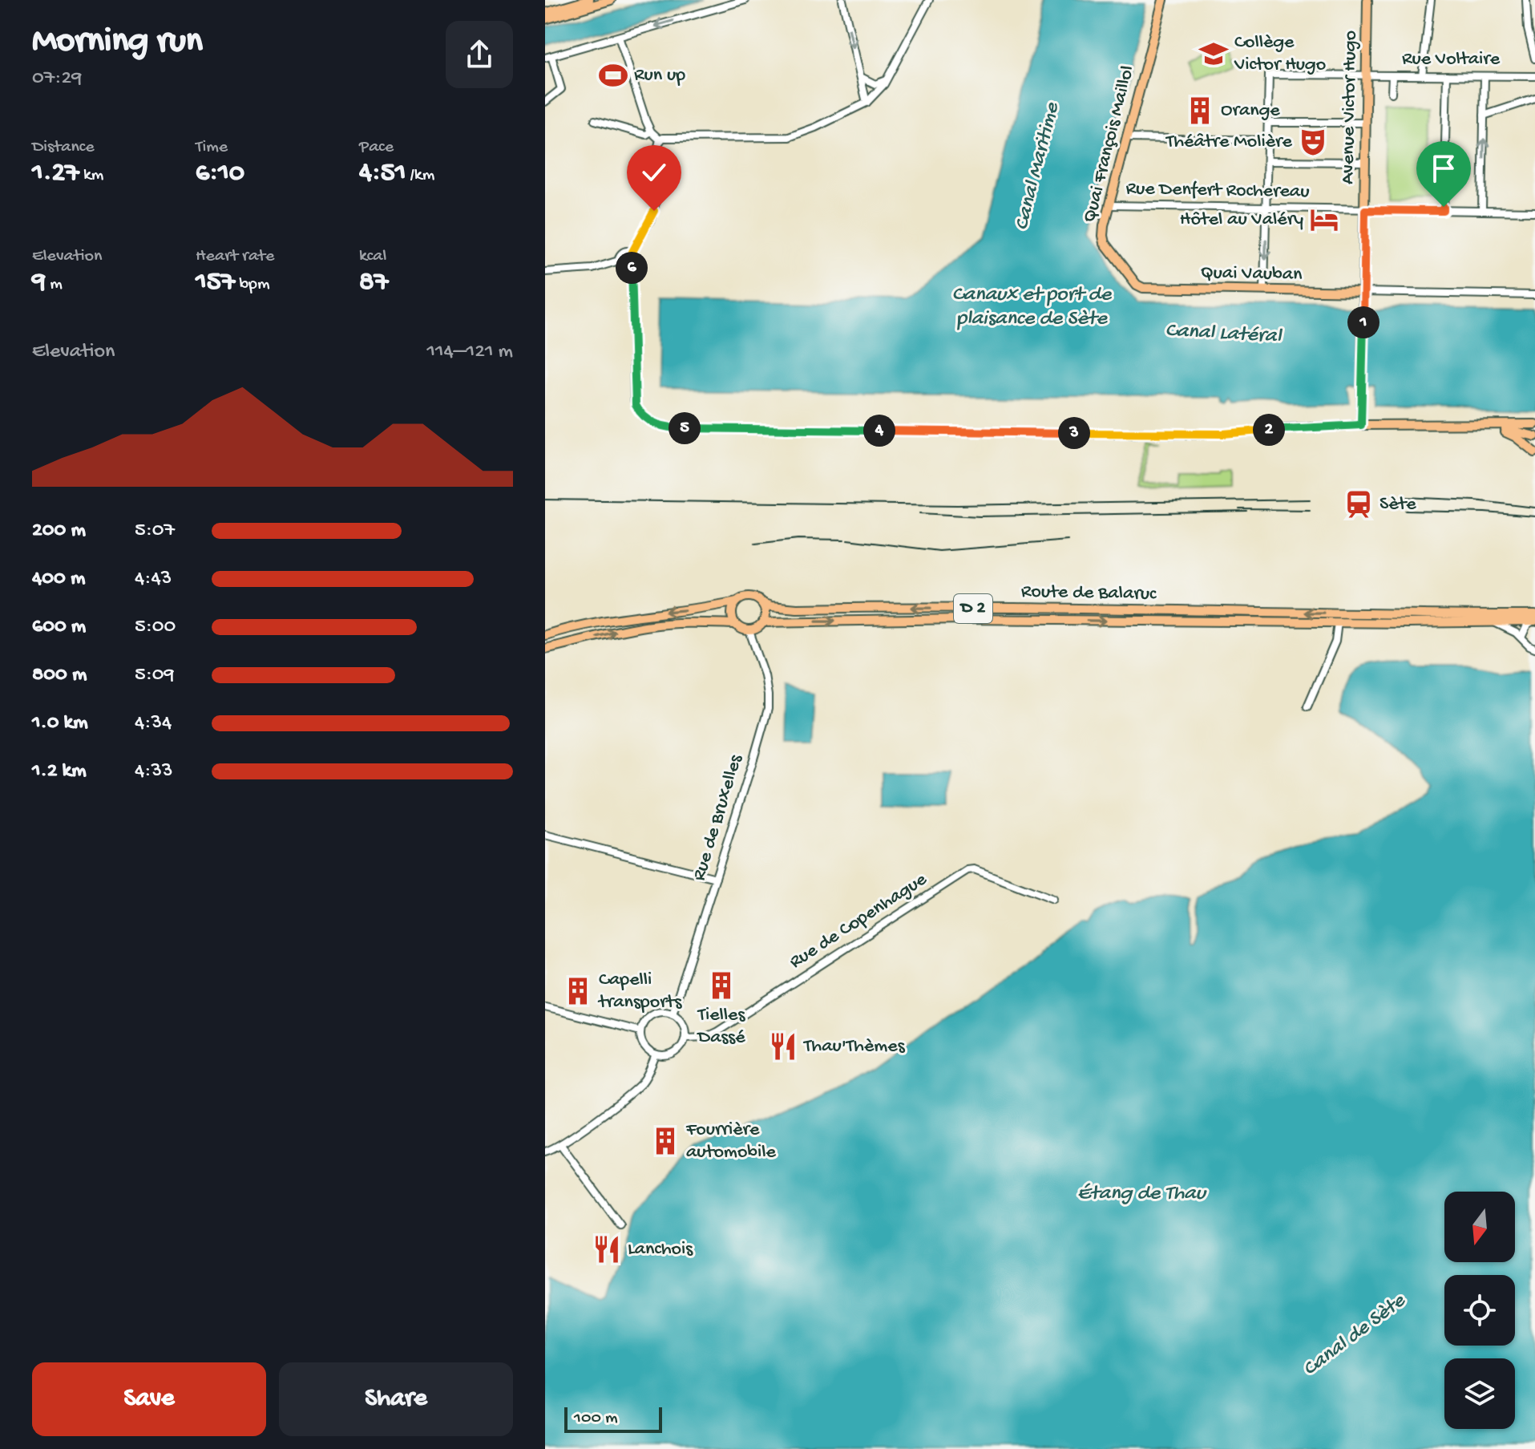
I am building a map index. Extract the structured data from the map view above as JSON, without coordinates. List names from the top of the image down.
{
  "streets": {
    "main road": [
      "Avenue Victor Hugo",
      "Quai François Maillol",
      "Quai Vauban",
      "Route de Balaruc",
      "D 2"
    ],
    "street": [
      "Rue Voltaire",
      "Rue Denfert Rochereau",
      "Rue de Bruxelles",
      "Rue de Copenhague"
    ]
  },
  "crossings": [
    ["Rue Voltaire", "Avenue Victor Hugo"],
    ["Avenue Victor Hugo", "Rue Denfert Rochereau"],
    ["Avenue Victor Hugo", "Quai Vauban"],
    ["Quai François Maillol", "Rue Denfert Rochereau"],
    ["Quai François Maillol", "Quai Vauban"],
    ["Route de Balaruc", "Rue de Bruxelles"],
    ["Rue de Bruxelles", "Rue de Copenhague"]
  ],
  "water": [
    "Canal Maritime",
    "Canaux et port de plaisance de Sète",
    "Canal Latéral",
    "Étang de Thau",
    "Canal de Sète"
  ],
  "places": {
    "school or university": ["Collège Victor Hugo"],
    "sports": ["Run up"],
    "building": [
      "Orange",
      "Tielles Dassé",
      "Capelli transports",
      "Fourrière automobile"
    ],
    "theatre": ["Théâtre Molière"],
    "hotel": ["Hôtel au Valéry"],
    "station": ["Sète"],
    "restaurant": ["Thau'Thèmes", "Lanchois"]
  },
  "scale_bar": "100 m",
  "north": "bottom",
  "page": {
    "heading": ["Morning run", "07:29"],
    "stats": [
      ["Distance", "1.27 km"],
      ["Time", "6:10"],
      ["Pace", "4:51 /km"],
      ["Elevation", "9 m"],
      ["Heart rate", "157 bpm"],
      ["kcal", "87"]
    ],
    "pins": [
      "6",
      "1",
      "5",
      "2",
      "4",
      "3"
    ],
    "chart": ["Elevation", "114–121 m"],
    "list": [
      {
        "name": "200 m",
        "note": "5:07"
      },
      {
        "name": "400 m",
        "note": "4:43"
      },
      {
        "name": "600 m",
        "note": "5:00"
      },
      {
        "name": "800 m",
        "note": "5:09"
      },
      {
        "name": "1.0 km",
        "note": "4:34"
      },
      {
        "name": "1.2 km",
        "note": "4:33"
      }
    ],
    "buttons": ["Save", "Share"],
    "scale": "100 m"
  }
}
